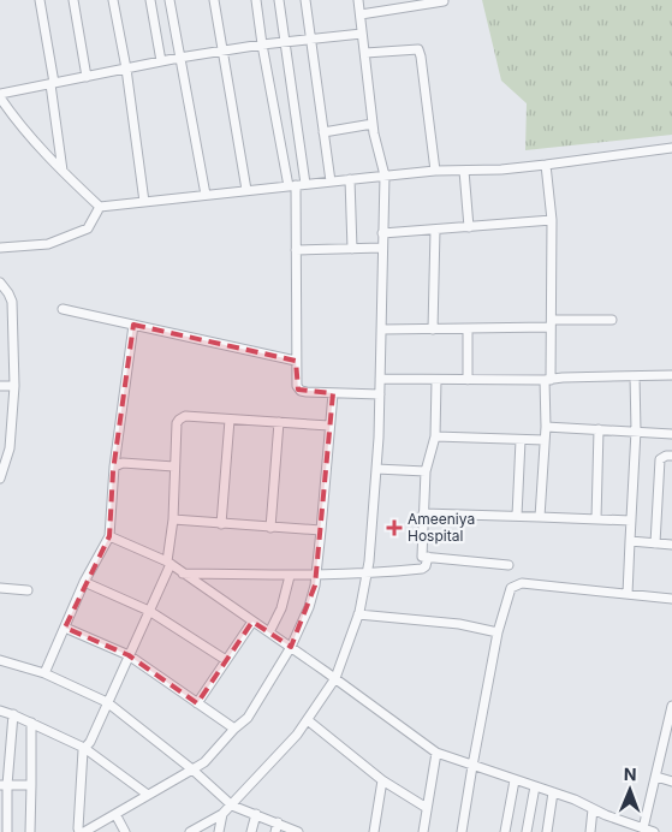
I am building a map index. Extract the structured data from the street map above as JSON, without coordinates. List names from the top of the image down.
{
  "places": {
    "health": ["Ameeniya Hospital"]
  },
  "north": "top"
}
